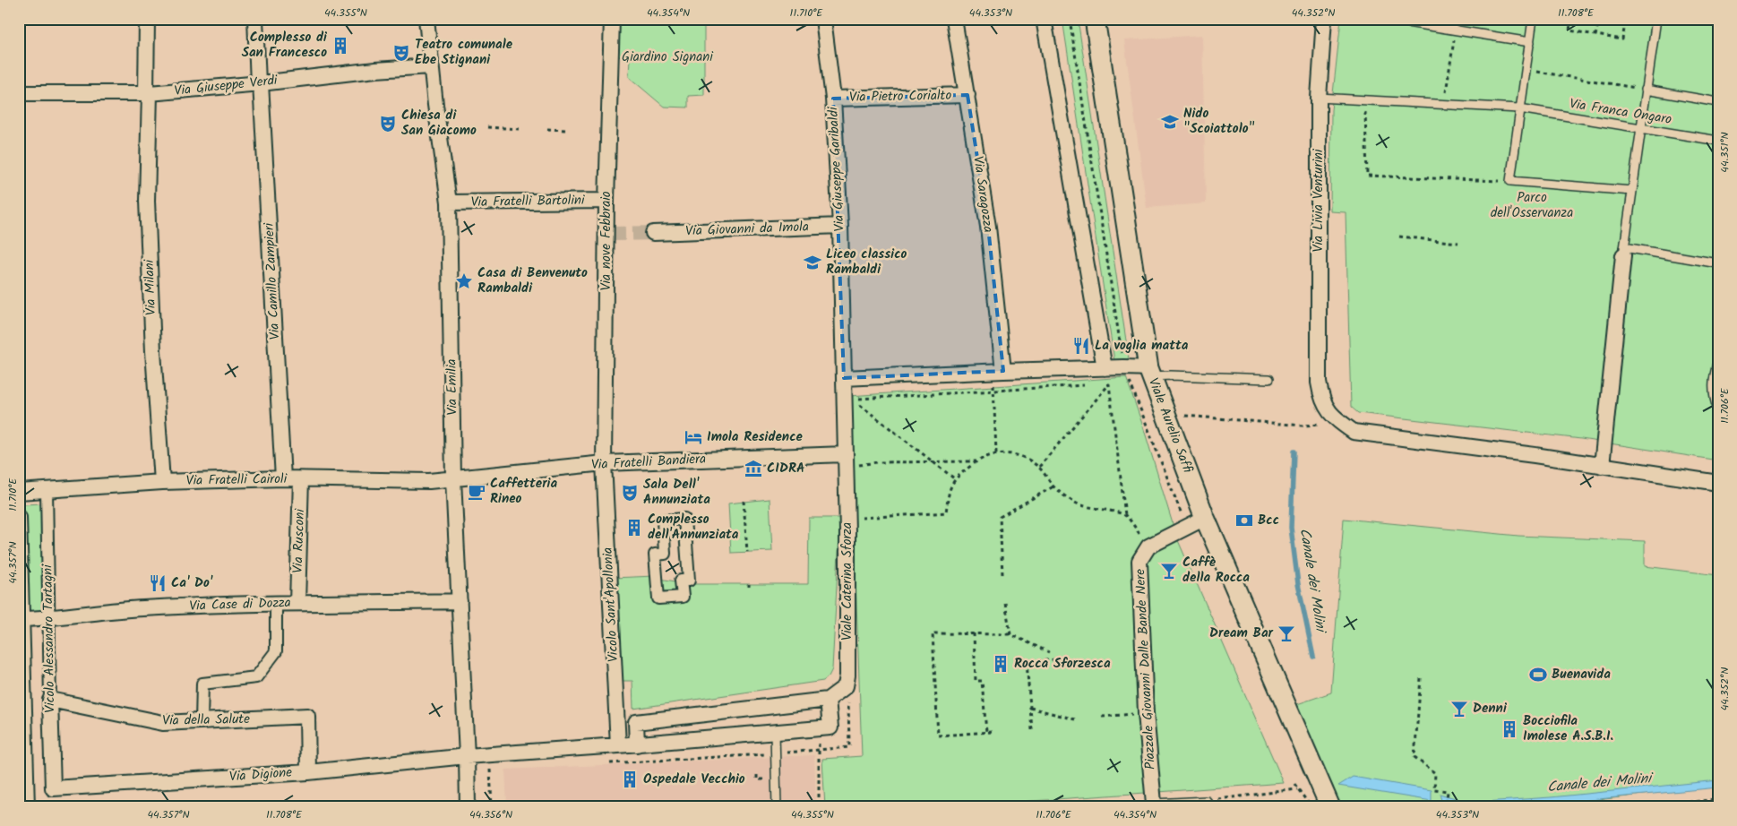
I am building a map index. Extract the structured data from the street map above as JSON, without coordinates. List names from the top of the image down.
{
  "streets": {
    "street": [
      "Via Giuseppe Verdi",
      "Via Pietro Corialto",
      "Via Giuseppe Garibaldi",
      "Via Saragozza",
      "Via Livia Venturini",
      "Via Fratelli Bartolini",
      "Via Giovanni da Imola",
      "Via nove Febbraio",
      "Via Camillo Zampieri",
      "Via Milani",
      "Via Emilia",
      "Viale Aurelio Saffi",
      "Via Fratelli Bandiera",
      "Via Fratelli Cairoli",
      "Via Rusconi",
      "Viale Caterina Sforza",
      "Via Case di Dozza",
      "Vicolo Sant'Apollonia",
      "Vicolo Alessandro Tartagni",
      "Piazzale Giovanni Dalle Bande Nere",
      "Via della Salute",
      "Via Digione"
    ],
    "lane": ["Via Franca Ongaro"]
  },
  "crossings": [
    ["Via Giuseppe Verdi", "Via Camillo Zampieri"],
    ["Via Giuseppe Verdi", "Via Milani"],
    ["Via Giuseppe Verdi", "Via Emilia"],
    ["Via Pietro Corialto", "Via Giuseppe Garibaldi"],
    ["Via Pietro Corialto", "Via Saragozza"],
    ["Via Franca Ongaro", "Via Livia Venturini"],
    ["Via Giuseppe Garibaldi", "Via Giovanni da Imola"],
    ["Via Giuseppe Garibaldi", "Via Fratelli Bandiera"],
    ["Via Giuseppe Garibaldi", "Viale Caterina Sforza"],
    ["Via Fratelli Bartolini", "Via nove Febbraio"],
    ["Via Fratelli Bartolini", "Via Emilia"],
    ["Via nove Febbraio", "Via Fratelli Bandiera"],
    ["Via nove Febbraio", "Vicolo Sant'Apollonia"],
    ["Via Camillo Zampieri", "Via Fratelli Cairoli"],
    ["Via Milani", "Via Fratelli Cairoli"],
    ["Via Emilia", "Via Fratelli Bandiera"],
    ["Via Emilia", "Via Fratelli Cairoli"],
    ["Via Emilia", "Via Case di Dozza"],
    ["Via Emilia", "Via Digione"],
    ["Via Fratelli Bandiera", "Via Fratelli Cairoli"],
    ["Via Fratelli Bandiera", "Viale Caterina Sforza"],
    ["Via Fratelli Bandiera", "Vicolo Sant'Apollonia"],
    ["Via Fratelli Cairoli", "Via Rusconi"],
    ["Via Fratelli Cairoli", "Vicolo Alessandro Tartagni"],
    ["Via Rusconi", "Via Case di Dozza"],
    ["Via Case di Dozza", "Vicolo Alessandro Tartagni"],
    ["Vicolo Alessandro Tartagni", "Via della Salute"],
    ["Vicolo Alessandro Tartagni", "Via Digione"],
    ["Via della Salute", "Via Digione"]
  ],
  "water": ["Canale dei Molini"],
  "parks": ["Giardino Signani", "Parco dell'Osservanza"],
  "places": {
    "building": [
      "Complesso di San Francesco",
      "Complesso dell'Annunziata",
      "Rocca Sforzesca",
      "Bocciofila Imolese A.S.B.I.",
      "Ospedale Vecchio"
    ],
    "theatre": ["Teatro comunale Ebe Stignani", "Chiesa di San Giacomo", "Sala Dell' Annunziata"],
    "school or university": ["Nido \"Scoiattolo\"", "Liceo classico Rambaldi"],
    "place": ["Casa di Benvenuto Rambaldi"],
    "restaurant": ["La voglia matta", "Ca' Do'"],
    "hotel": ["Imola Residence"],
    "museum": ["CIDRA"],
    "cafe": ["Caffetteria Rineo"],
    "bank": ["Bcc"],
    "bar": ["Caffè della Rocca", "Dream Bar", "Denni"],
    "sports": ["Buenavida"]
  },
  "coordinates": [
    "44.355°N",
    "44.354°N",
    "11.710°E",
    "44.353°N",
    "44.352°N",
    "11.708°E",
    "44.351°N",
    "11.706°E",
    "44.357°N",
    "44.356°N"
  ]
}
